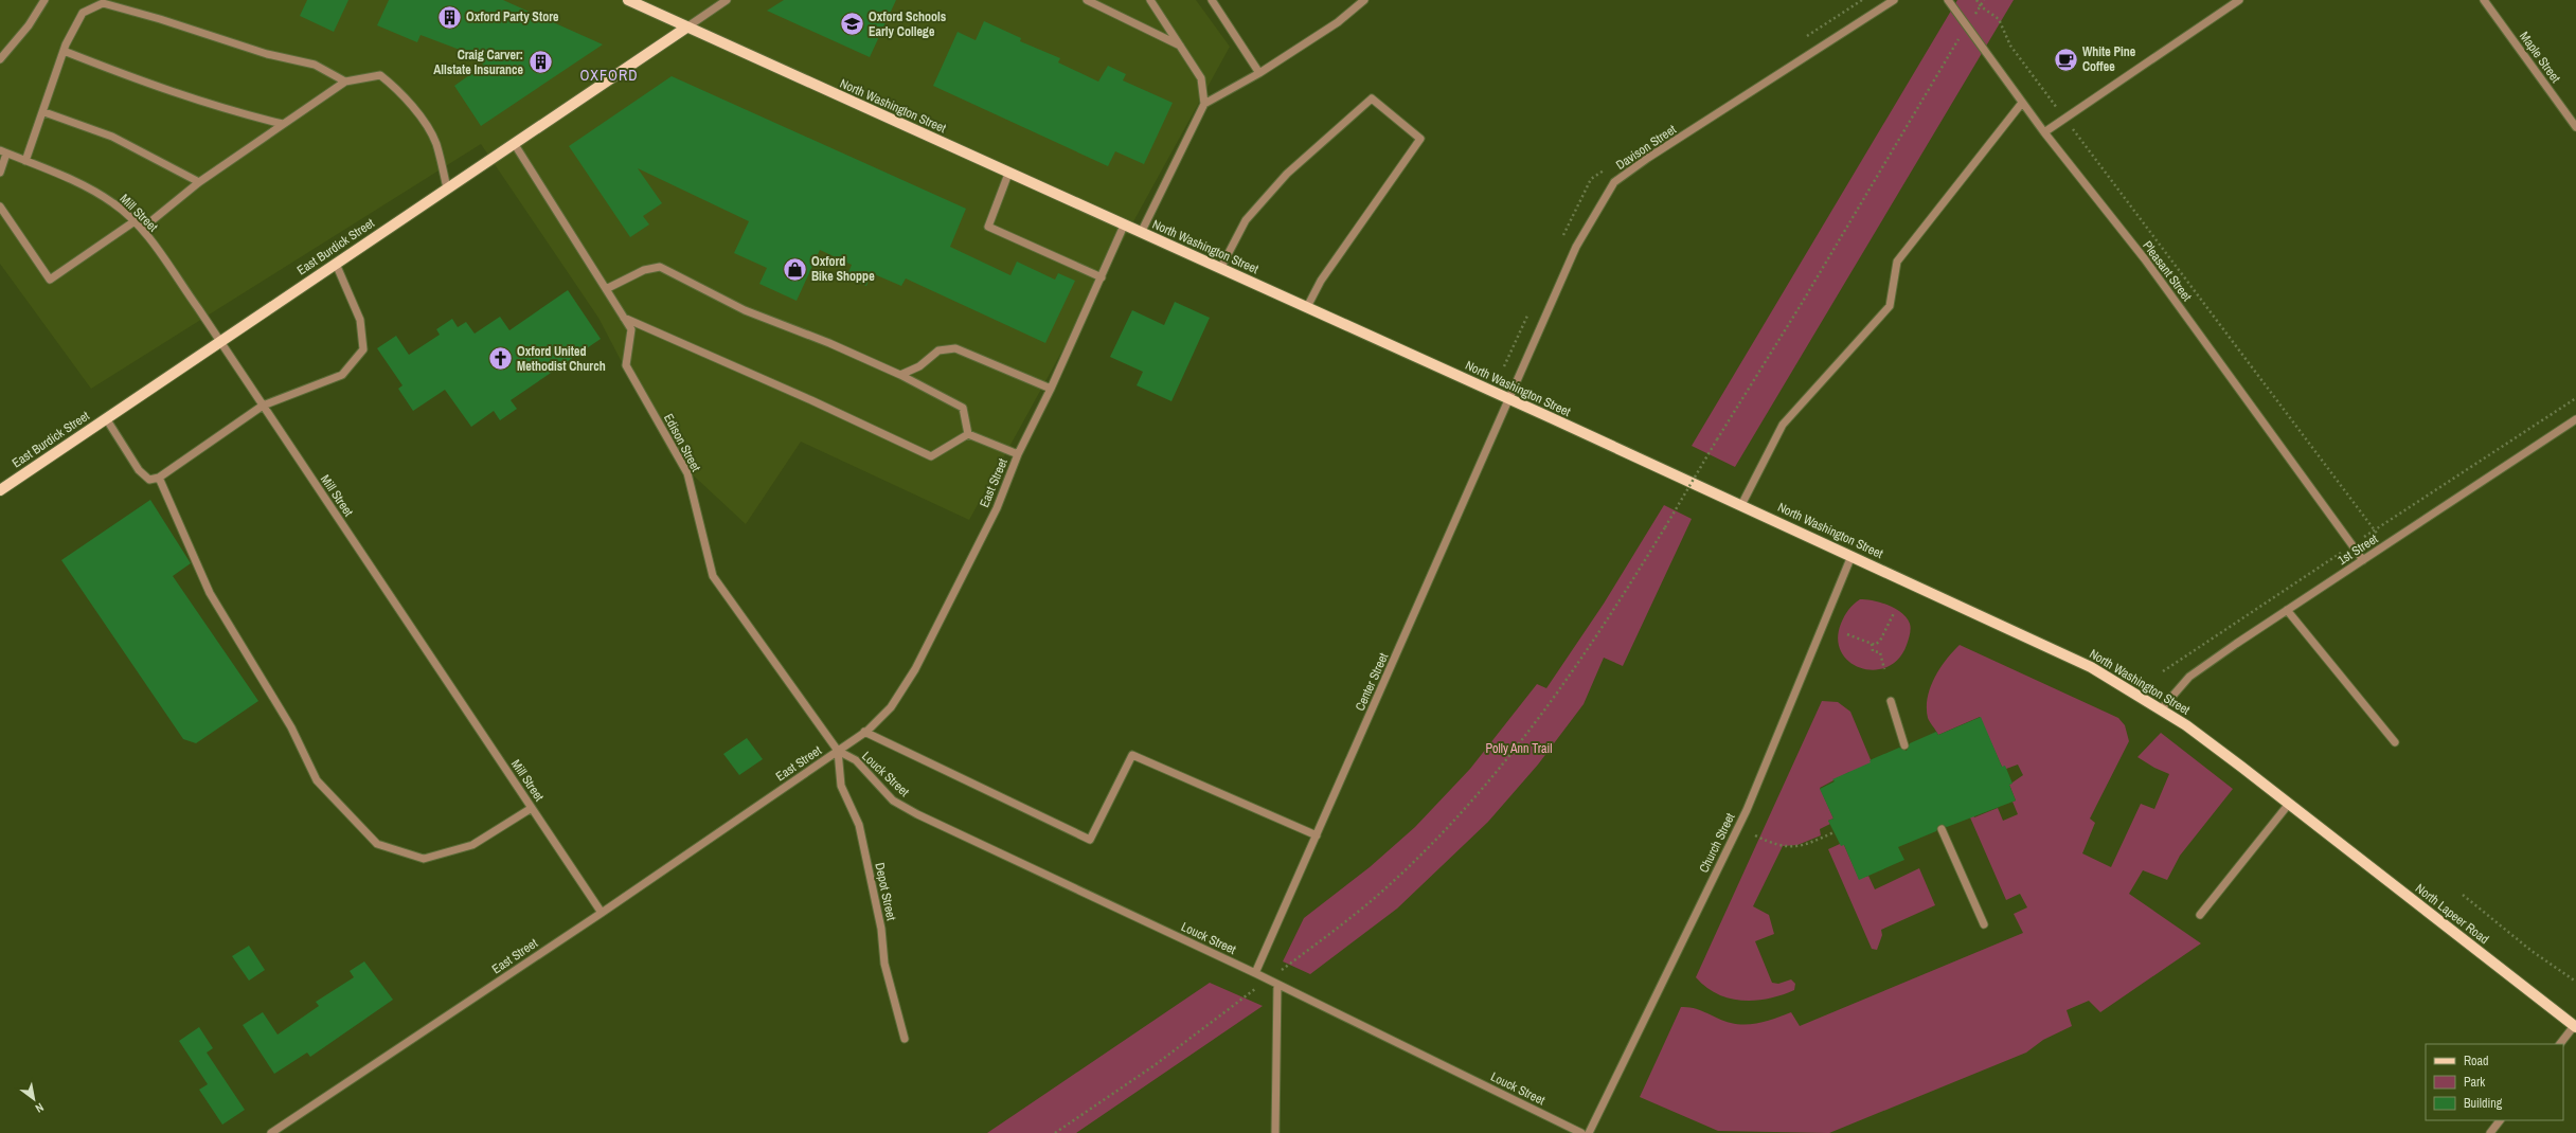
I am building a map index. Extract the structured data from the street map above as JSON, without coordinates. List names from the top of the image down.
{
  "streets": {
    "main road": ["North Washington Street", "East Burdick Street", "North Lapeer Road"],
    "street": [
      "Maple Street",
      "Davison Street",
      "Mill Street",
      "Pleasant Street",
      "Edison Street",
      "East Street",
      "1st Street",
      "Center Street",
      "Louck Street",
      "Church Street",
      "Depot Street"
    ]
  },
  "crossings": [
    ["North Washington Street", "Davison Street"],
    ["North Washington Street", "East Burdick Street"],
    ["North Washington Street", "East Street"],
    ["North Washington Street", "1st Street"],
    ["North Washington Street", "Center Street"],
    ["North Washington Street", "Church Street"],
    ["North Washington Street", "North Lapeer Road"],
    ["Davison Street", "Center Street"],
    ["Mill Street", "East Burdick Street"],
    ["Mill Street", "East Street"],
    ["East Burdick Street", "Edison Street"],
    ["Pleasant Street", "1st Street"],
    ["Edison Street", "East Street"],
    ["Edison Street", "Louck Street"],
    ["Edison Street", "Depot Street"],
    ["East Street", "Louck Street"],
    ["East Street", "Depot Street"],
    ["Center Street", "Louck Street"],
    ["Louck Street", "Depot Street"]
  ],
  "districts": ["OXFORD"],
  "parks": ["Polly Ann Trail"],
  "places": {
    "building": ["Oxford Party Store", "Craig Carver: Allstate Insurance"],
    "school or university": ["Oxford Schools Early College"],
    "cafe": ["White Pine Coffee"],
    "shop": ["Oxford Bike Shoppe"],
    "church": ["Oxford United Methodist Church"]
  },
  "legend": ["Road", "Park", "Building"],
  "north": "bottom right"
}
